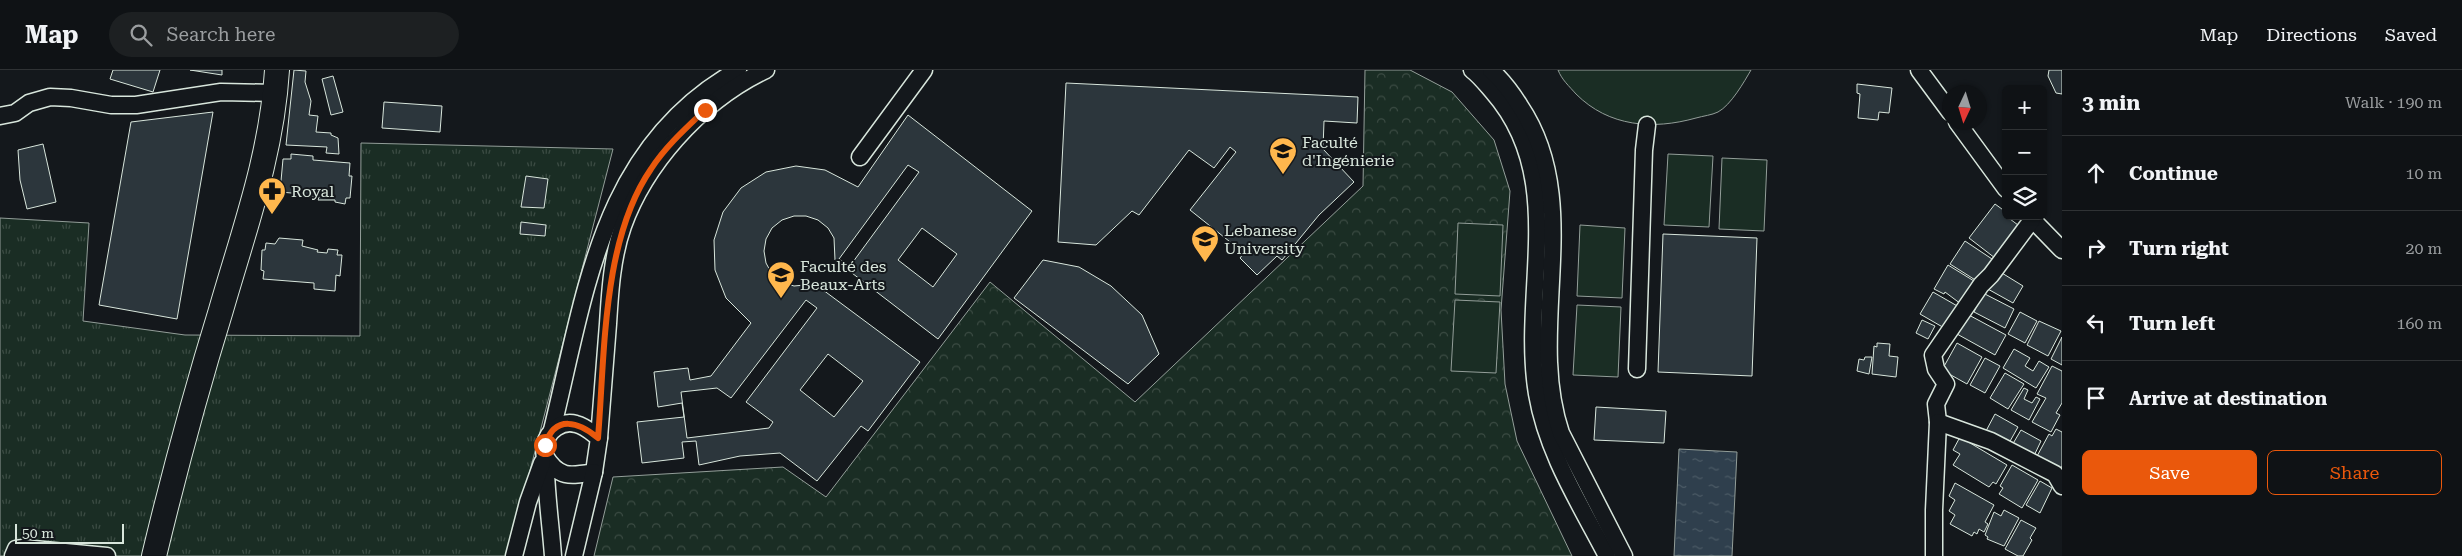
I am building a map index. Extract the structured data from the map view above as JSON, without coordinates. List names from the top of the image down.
{
  "places": {
    "school or university": ["Faculté d'Ingénierie", "Lebanese University", "Faculté des Beaux-Arts"],
    "pharmacy": ["Royal"]
  },
  "scale_bar": "50 m",
  "north": "bottom",
  "page": {
    "header": "Map",
    "search": "Search here",
    "nav": ["Map", "Directions", "Saved"],
    "heading": ["3 min", "Walk · 190 m"],
    "map_buttons": ["+", "−"],
    "list": [
      ["Continue", "10 m"],
      ["Turn right", "20 m"],
      ["Turn left", "160 m"],
      "Arrive at destination"
    ],
    "buttons": ["Save", "Share"],
    "scale": "50 m"
  }
}
